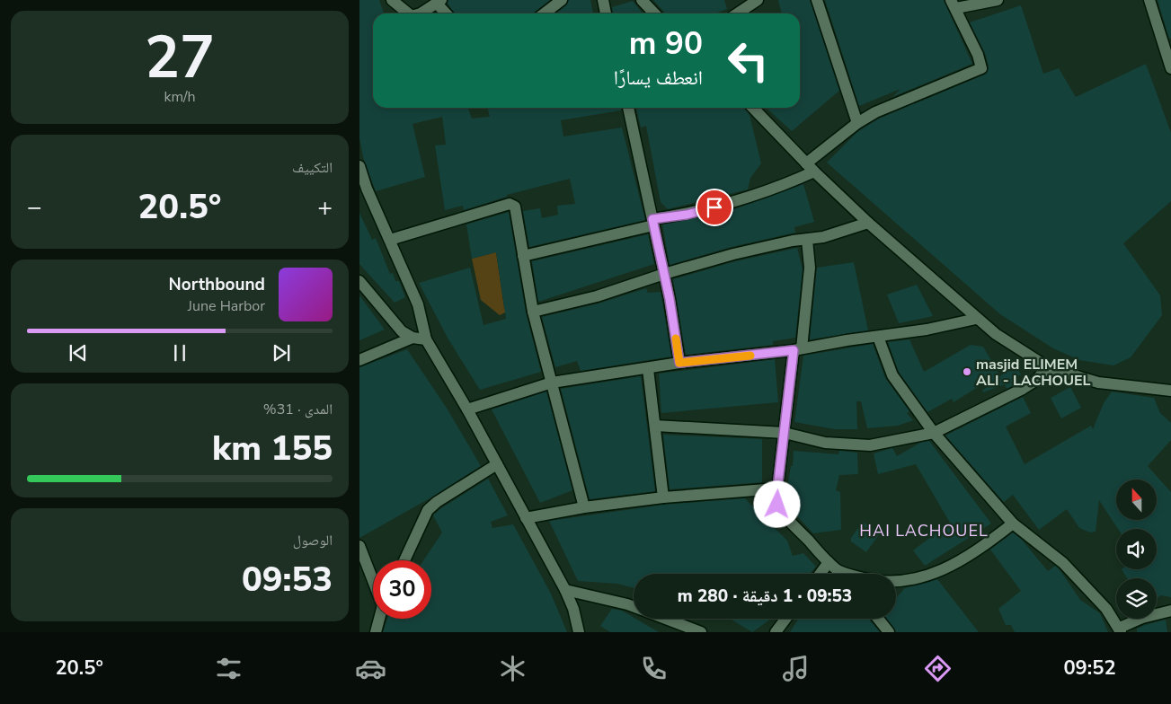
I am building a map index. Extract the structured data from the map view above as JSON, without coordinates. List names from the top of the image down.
{
  "districts": ["HAI LACHOUEL"],
  "places": ["masjid ELIMEM ALI - LACHOUEL"],
  "north": "top",
  "page": {
    "tile": [
      ["27", "km/h"],
      "التكييف",
      ["المدى · 31%", "155 km"],
      ["الوصول", "09:53"]
    ],
    "turn": ["90 m", "انعطف يسارًا"],
    "heat": ["−", "20.5°", "+"],
    "song": ["Northbound", "June Harbor"],
    "limit": "30",
    "trip": "09:53 · 1 دقيقة · 280 m",
    "tabs": ["09:52", "20.5°"]
  }
}
